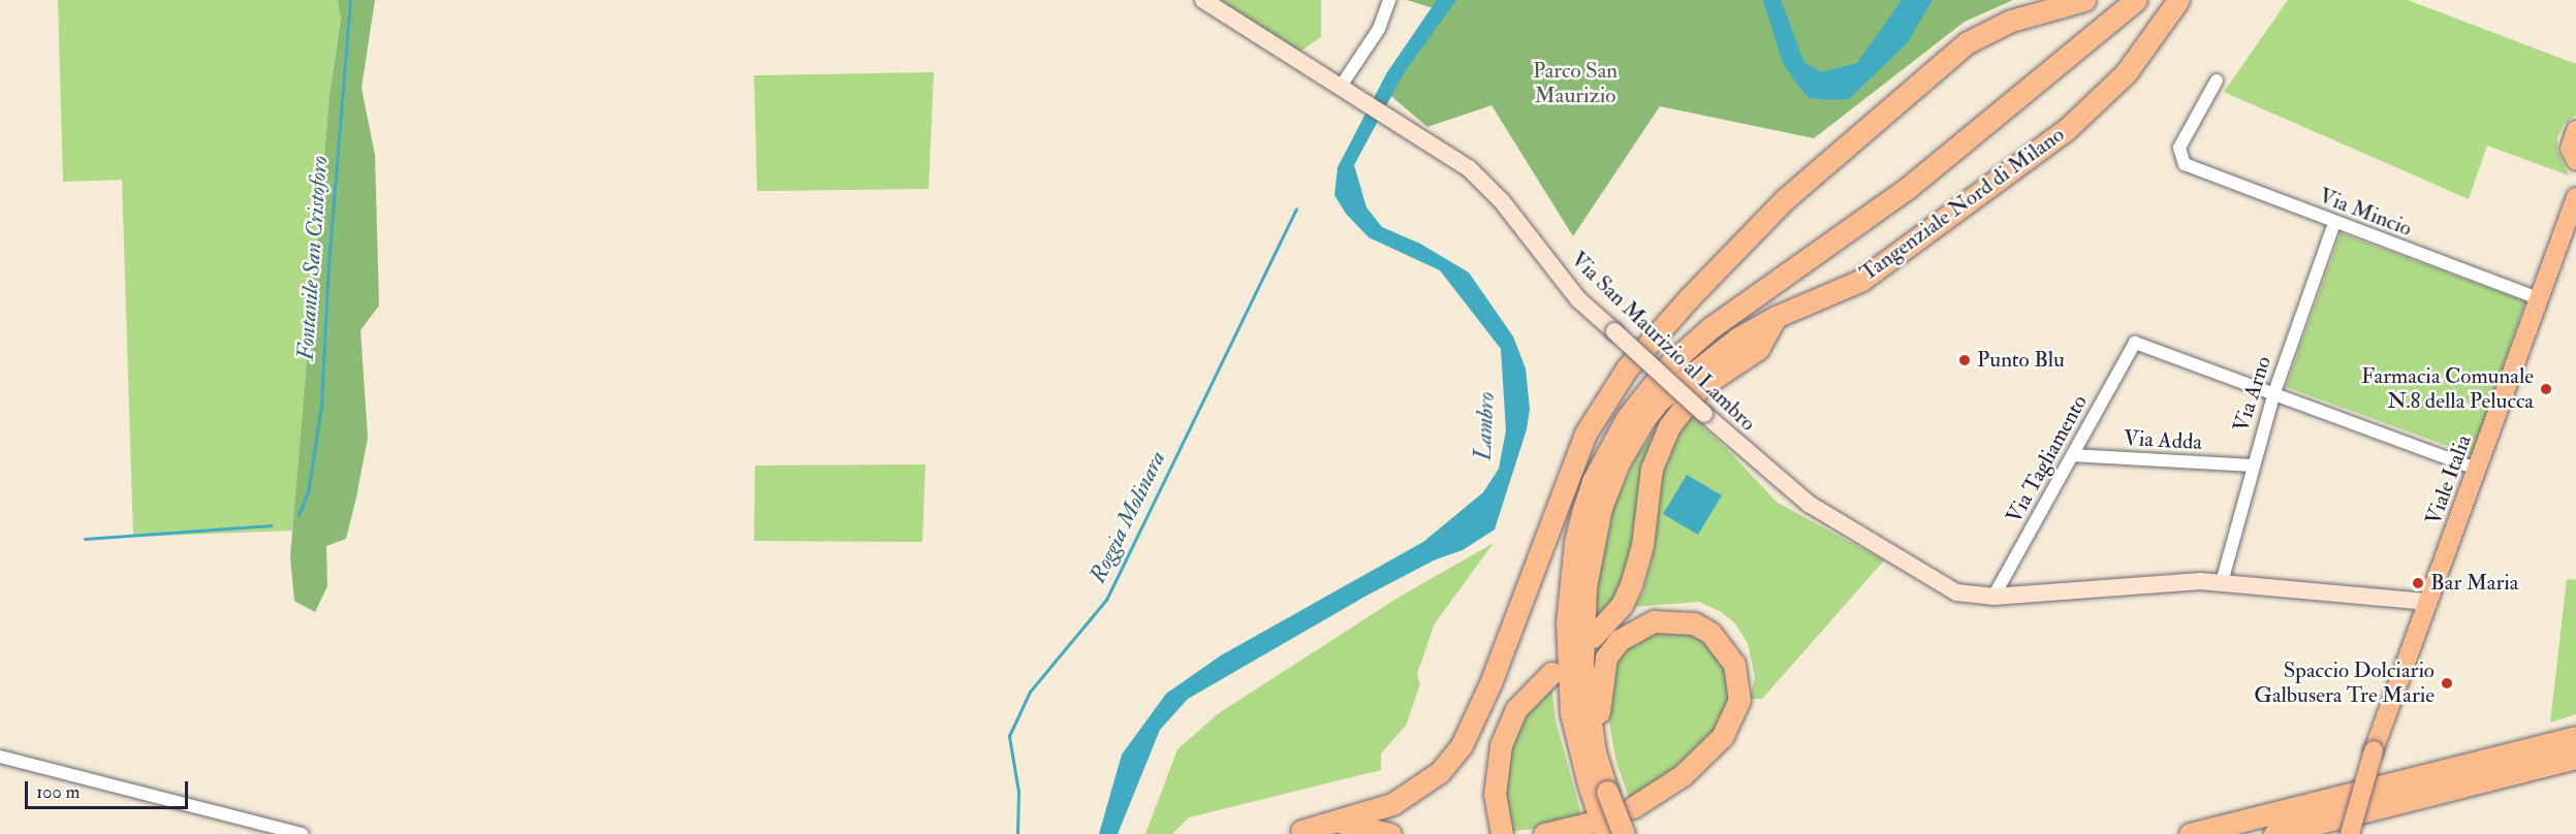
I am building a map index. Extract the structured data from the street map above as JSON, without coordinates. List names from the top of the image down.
{
  "streets": {
    "highway": ["Tangenziale Nord di Milano"],
    "main road": ["Via San Maurizio al Lambro", "Viale Italia"],
    "street": [
      "Via Mincio",
      "Via Arno",
      "Via Adda",
      "Via Tagliamento"
    ]
  },
  "crossings": [
    ["Via Mincio", "Via Arno"],
    ["Via Mincio", "Viale Italia"],
    ["Via San Maurizio al Lambro", "Via Arno"],
    ["Via San Maurizio al Lambro", "Via Tagliamento"],
    ["Via Arno", "Via Adda"],
    ["Via Arno", "Via Tagliamento"],
    ["Via Adda", "Via Tagliamento"]
  ],
  "water": ["Fontanile San Cristoforo", "Lambro", "Roggia Molinara"],
  "parks": ["Parco San Maurizio"],
  "places": [
    "Punto Blu",
    "Farmacia Comunale N.8 della Pelucca",
    "Bar Maria",
    "Spaccio Dolciario Galbusera Tre Marie"
  ],
  "scale_bar": "100 m"
}
